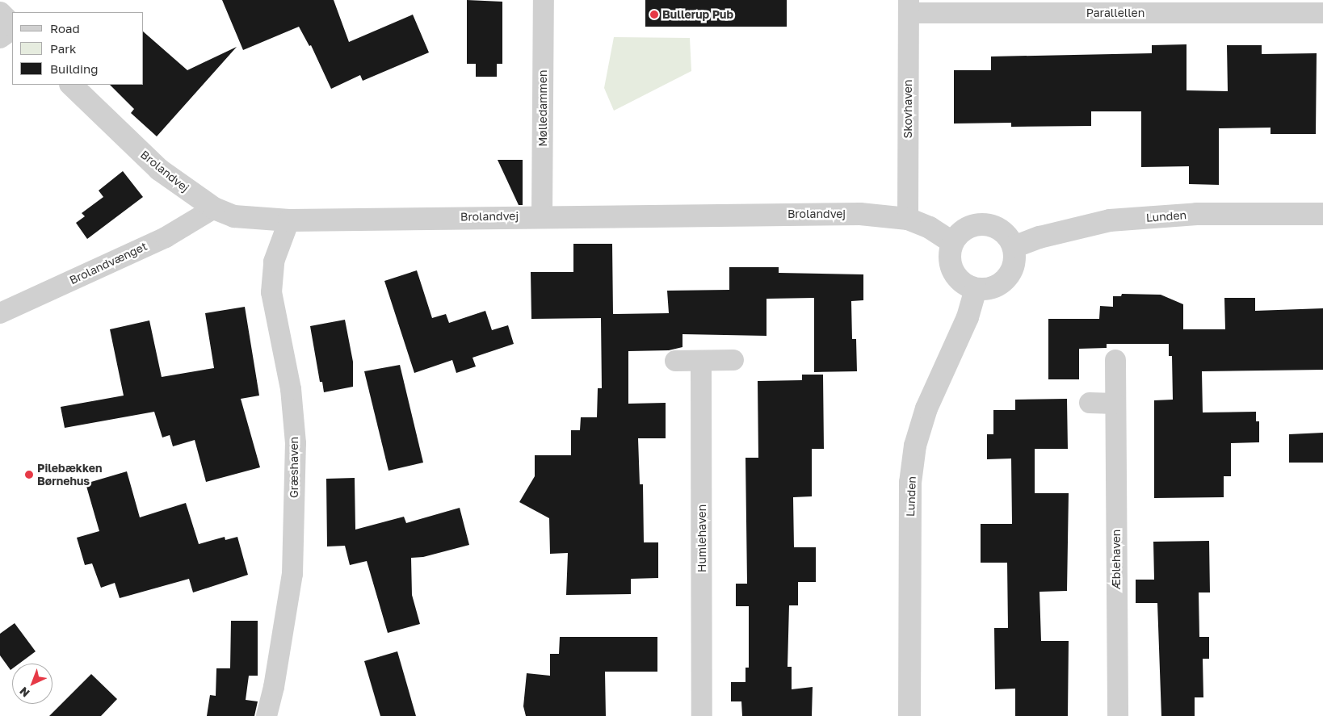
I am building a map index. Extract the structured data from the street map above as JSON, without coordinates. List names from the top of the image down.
{
  "streets": {
    "street": [
      "Parallellen",
      "Mølledammen",
      "Skovhaven",
      "Brolandvej",
      "Lunden",
      "Brolandvænget",
      "Græshaven",
      "Humlehaven",
      "Æblehaven"
    ]
  },
  "crossings": [
    ["Parallellen", "Skovhaven"],
    ["Mølledammen", "Brolandvej"],
    ["Skovhaven", "Brolandvej"],
    ["Brolandvej", "Lunden"],
    ["Brolandvej", "Brolandvænget"],
    ["Brolandvej", "Græshaven"]
  ],
  "places": ["Bullerup Pub", "Pilebækken Børnehus"],
  "legend": ["Road", "Park", "Building"],
  "north": "bottom left"
}
